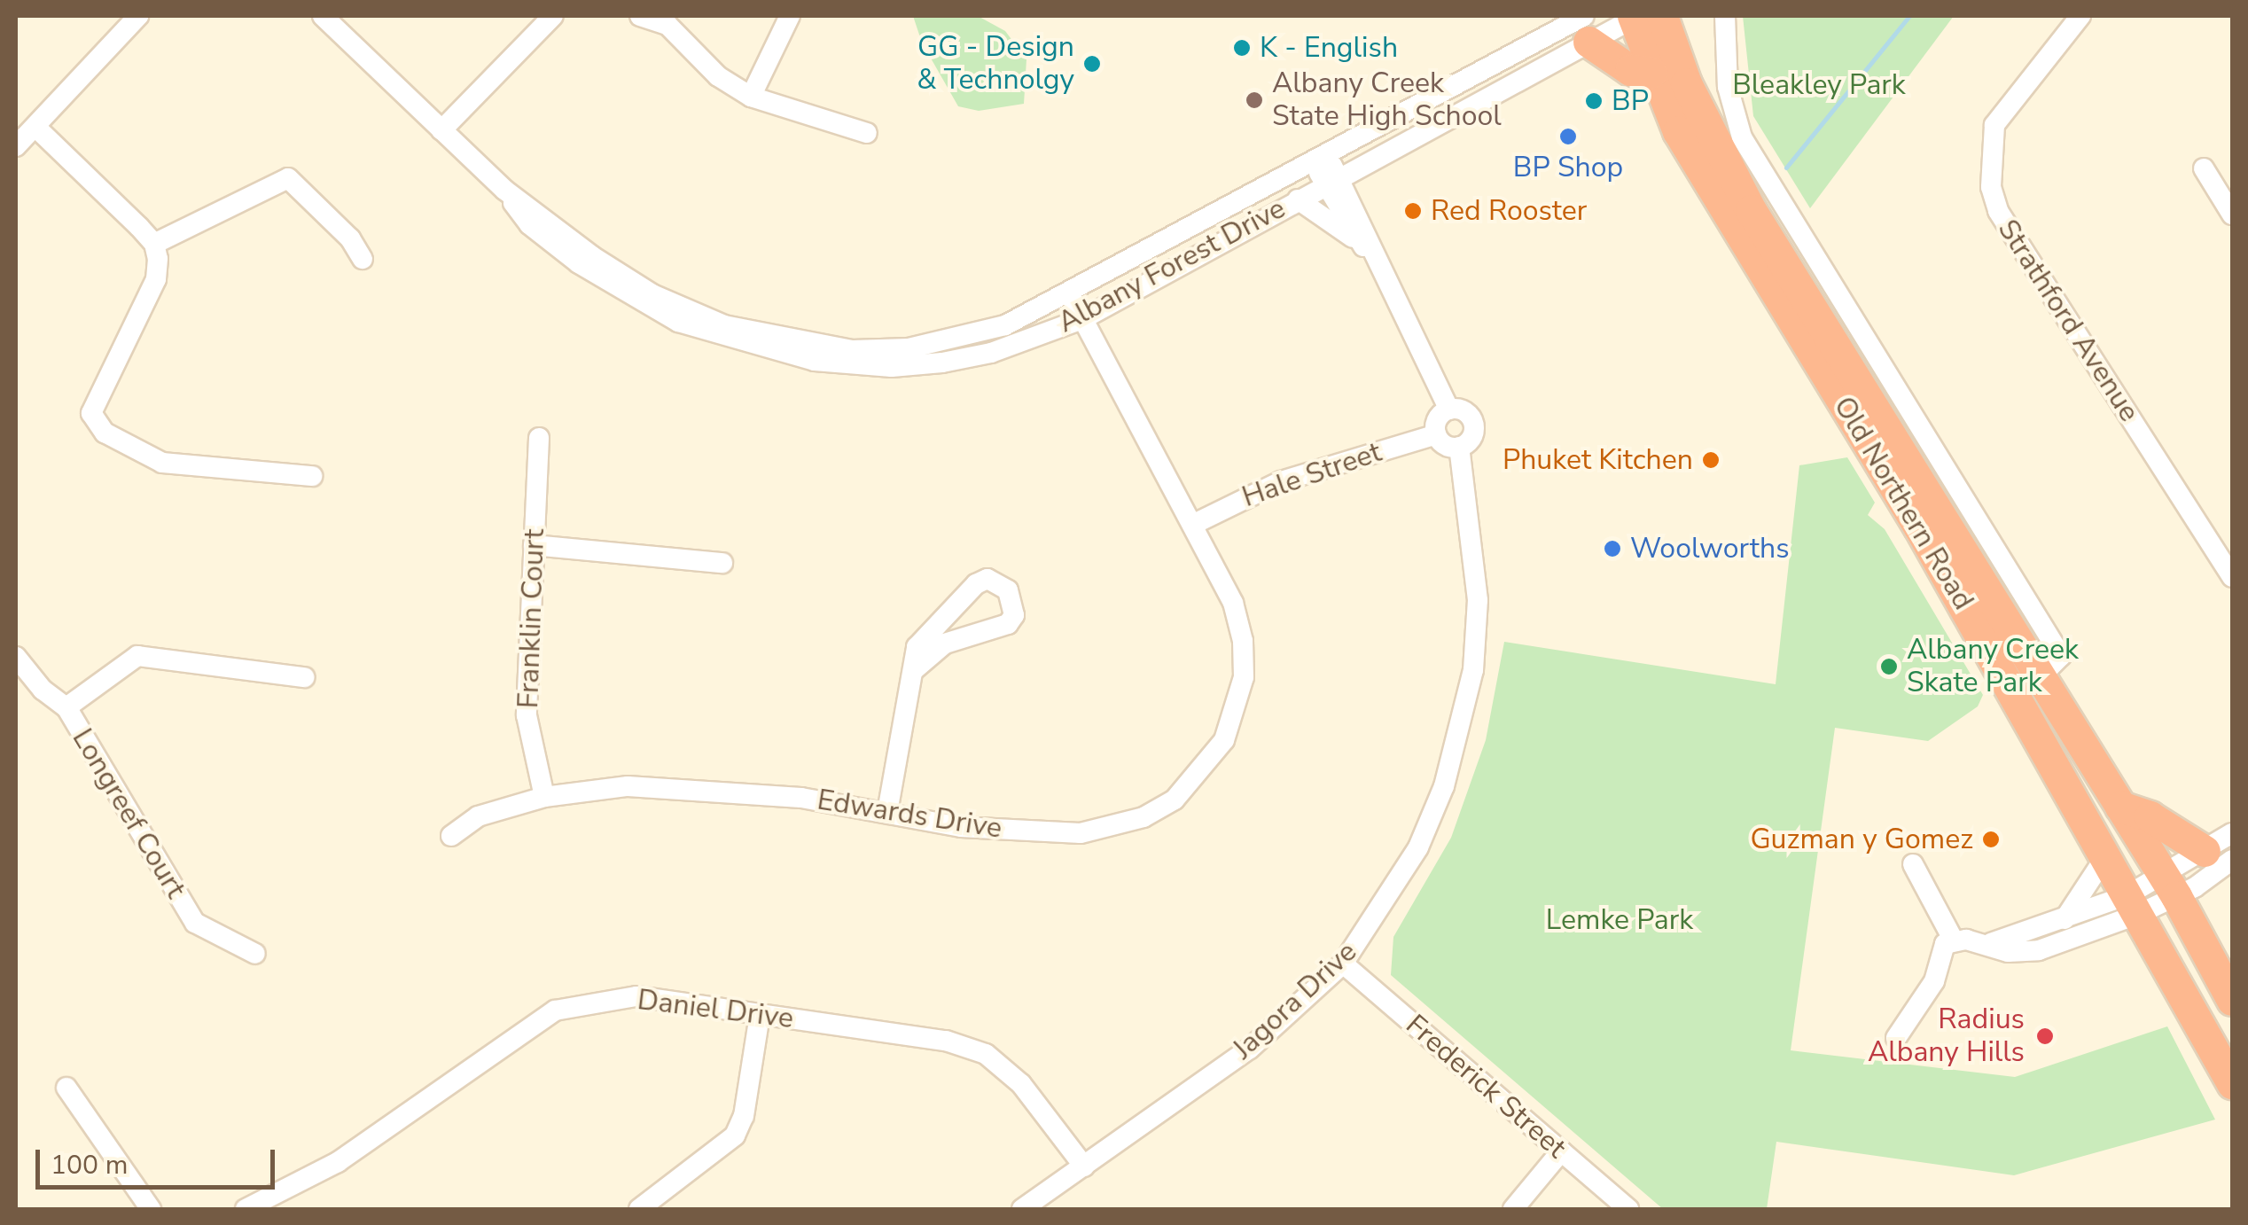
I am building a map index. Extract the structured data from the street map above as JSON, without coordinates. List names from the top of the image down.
{
  "streets": {
    "highway": ["Old Northern Road"],
    "street": [
      "Albany Forest Drive",
      "Strathford Avenue",
      "Hale Street",
      "Franklin Court",
      "Longreef Court",
      "Edwards Drive",
      "Jagora Drive",
      "Daniel Drive",
      "Frederick Street"
    ]
  },
  "crossings": [
    ["Albany Forest Drive", "Old Northern Road"],
    ["Albany Forest Drive", "Edwards Drive"],
    ["Hale Street", "Edwards Drive"],
    ["Hale Street", "Jagora Drive"],
    ["Franklin Court", "Edwards Drive"],
    ["Jagora Drive", "Daniel Drive"],
    ["Jagora Drive", "Frederick Street"]
  ],
  "parks": ["Bleakley Park", "Lemke Park"],
  "places": [
    "K - English",
    "GG - Design & Technolgy",
    "Albany Creek State High School",
    "BP",
    "BP Shop",
    "Red Rooster",
    "Phuket Kitchen",
    "Woolworths",
    "Albany Creek Skate Park",
    "Guzman y Gomez",
    "Radius Albany Hills"
  ],
  "scale_bar": "100 m"
}
